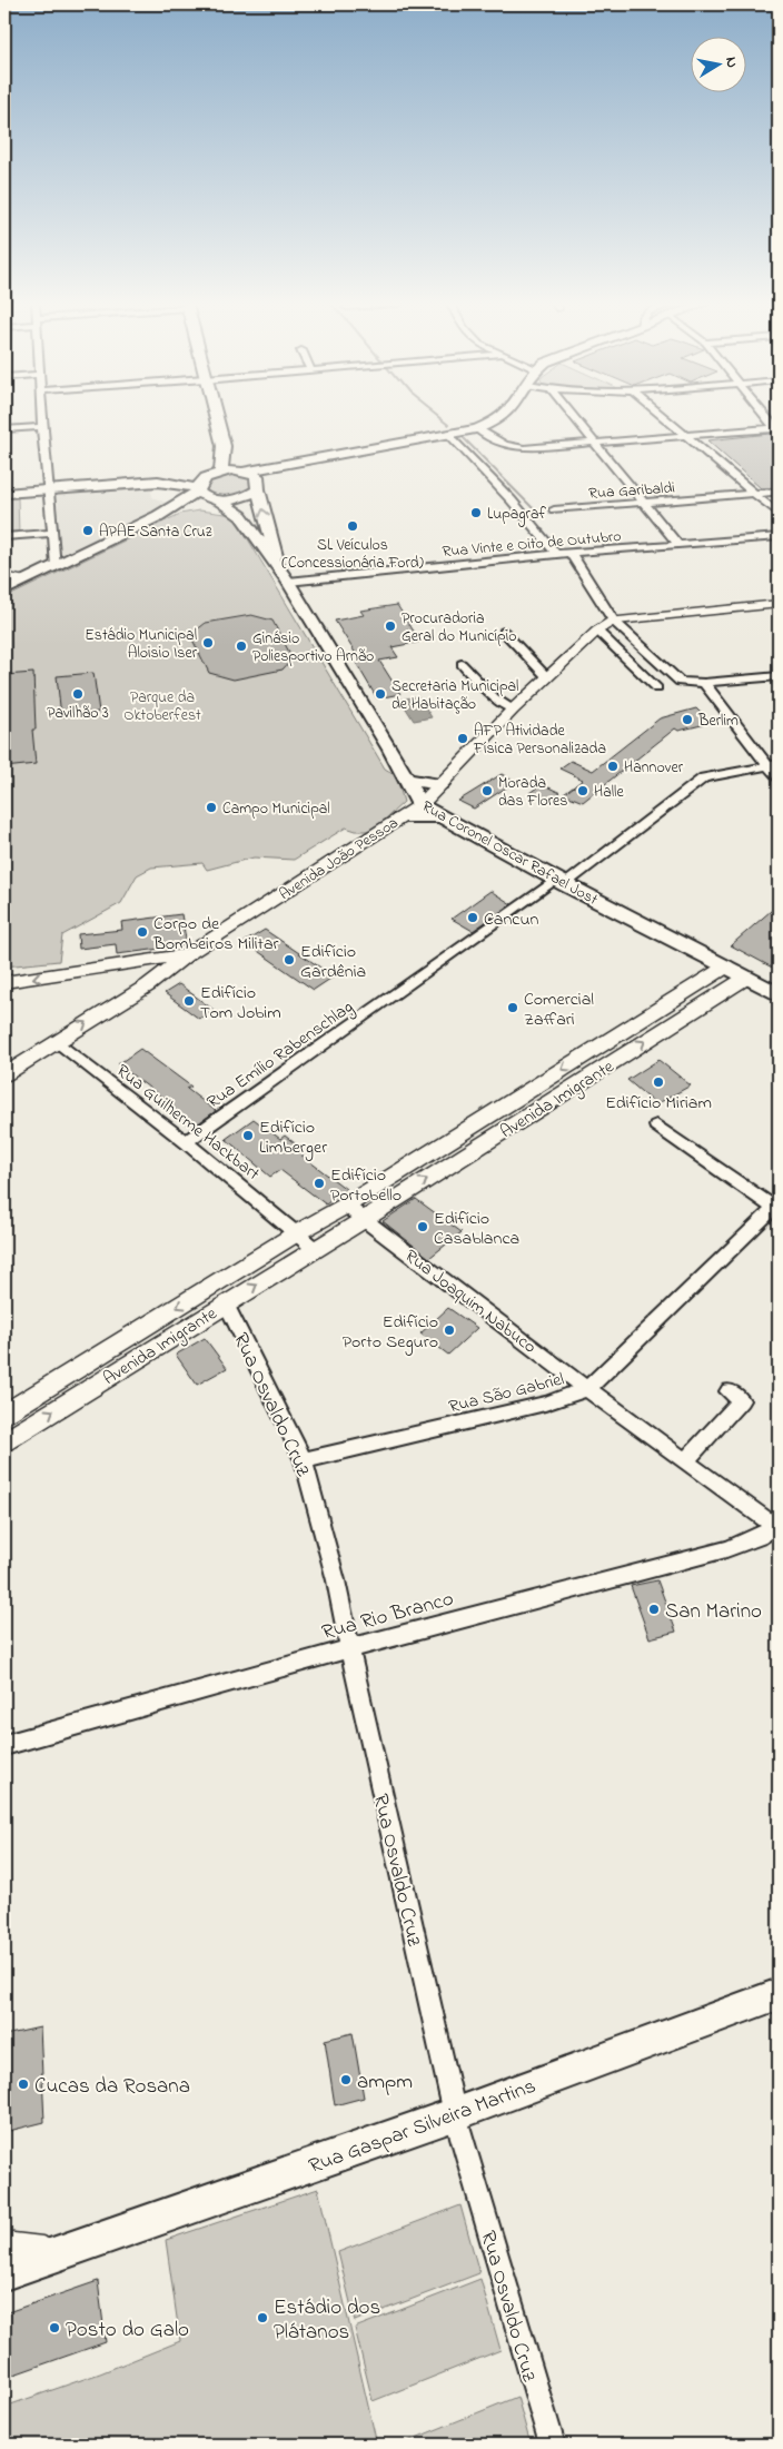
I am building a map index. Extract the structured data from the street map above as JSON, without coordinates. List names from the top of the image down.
{
  "streets": {
    "main road": ["Rua Coronel Oscar Rafael Jost", "Rua Gaspar Silveira Martins"],
    "street": [
      "Rua Garibaldi",
      "Rua Vinte e Oito de Outubro",
      "Avenida João Pessoa",
      "Rua Emílio Rabenschlag",
      "Avenida Imigrante",
      "Rua Guilherme Hackbart",
      "Rua Joaquim Nabuco",
      "Rua São Gabriel",
      "Rua Osvaldo Cruz",
      "Rua Rio Branco"
    ]
  },
  "crossings": [
    ["Rua Vinte e Oito de Outubro", "Rua Coronel Oscar Rafael Jost"],
    ["Rua Coronel Oscar Rafael Jost", "Avenida João Pessoa"],
    ["Rua Coronel Oscar Rafael Jost", "Rua Emílio Rabenschlag"],
    ["Rua Coronel Oscar Rafael Jost", "Avenida Imigrante"],
    ["Avenida João Pessoa", "Rua Guilherme Hackbart"],
    ["Rua Emílio Rabenschlag", "Rua Guilherme Hackbart"],
    ["Avenida Imigrante", "Rua Guilherme Hackbart"],
    ["Avenida Imigrante", "Rua Joaquim Nabuco"],
    ["Avenida Imigrante", "Rua Osvaldo Cruz"],
    ["Rua Joaquim Nabuco", "Rua São Gabriel"],
    ["Rua Joaquim Nabuco", "Rua Rio Branco"],
    ["Rua São Gabriel", "Rua Osvaldo Cruz"],
    ["Rua Osvaldo Cruz", "Rua Rio Branco"],
    ["Rua Osvaldo Cruz", "Rua Gaspar Silveira Martins"]
  ],
  "parks": ["Parque da Oktoberfest"],
  "places": [
    "Lupagraf",
    "SL Veículos (Concessionária Ford)",
    "APAE Santa Cruz",
    "Procuradoria Geral do Município",
    "Estádio Municipal Aloisio Iser",
    "Ginásio Poliesportivo Arnão",
    "Pavilhão 3",
    "Secretaria Municipal de Habitação",
    "Berlim",
    "AFP Atividade Física Personalizada",
    "Hannover",
    "Morada das Flores",
    "Halle",
    "Campo Municipal",
    "Cancun",
    "Corpo de Bombeiros Militar",
    "Edifício Gardênia",
    "Edifício Tom Jobim",
    "Comercial Zaffari",
    "Edifício Miriam",
    "Edifício Limberger",
    "Edifício Portobello",
    "Edifício Casablanca",
    "Edifício Porto Seguro",
    "San Marino",
    "ampm",
    "Cucas da Rosana",
    "Estádio dos Plátanos",
    "Posto do Galo"
  ],
  "north": "right"
}
